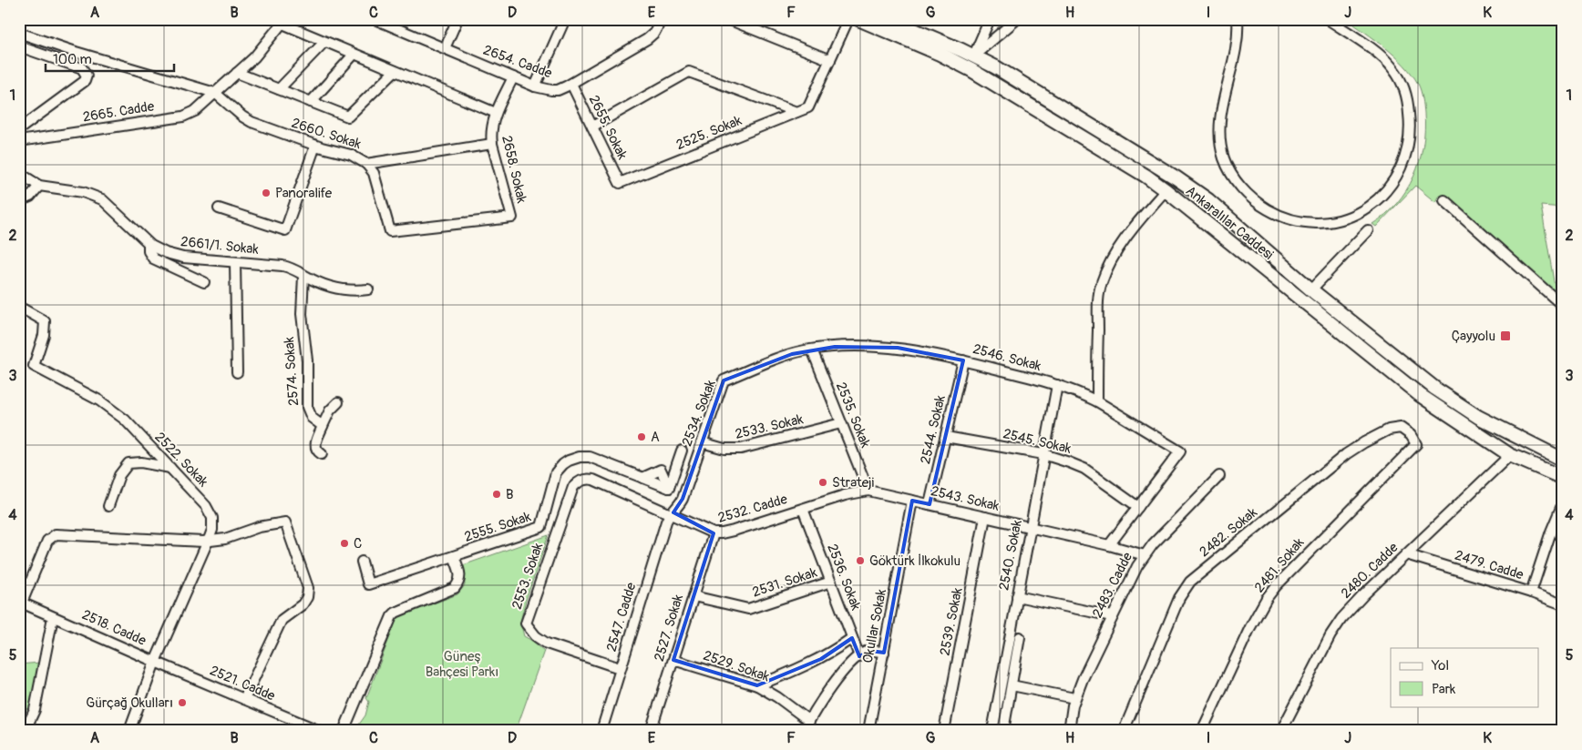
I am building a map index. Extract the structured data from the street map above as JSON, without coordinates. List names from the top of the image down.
{
  "streets": {
    "main road": ["Ankaralılar Caddesi"],
    "street": [
      "2654. Cadde",
      "2665. Cadde",
      "2655. Sokak",
      "2525. Sokak",
      "2660. Sokak",
      "2658. Sokak",
      "2661/1. Sokak",
      "2546. Sokak",
      "2574. Sokak",
      "2534. Sokak",
      "2535. Sokak",
      "2533. Sokak",
      "2544. Sokak",
      "2545. Sokak",
      "2522. Sokak",
      "2543. Sokak",
      "2532. Cadde",
      "2555. Sokak",
      "2482. Sokak",
      "2540. Sokak",
      "2481. Sokak",
      "2479. Cadde",
      "2480. Cadde",
      "2553. Sokak",
      "2536. Sokak",
      "2531. Sokak",
      "2483. Cadde",
      "2547. Cadde",
      "2539. Sokak",
      "Okullar Sokak",
      "2518. Cadde",
      "2527. Sokak",
      "2529. Sokak",
      "2521. Cadde"
    ]
  },
  "crossings": [
    ["2654. Cadde", "2655. Sokak"],
    ["2654. Cadde", "2658. Sokak"],
    ["2665. Cadde", "2660. Sokak"],
    ["2655. Sokak", "2525. Sokak"],
    ["2660. Sokak", "2658. Sokak"],
    ["Ankaralılar Caddesi", "2480. Cadde"],
    ["2661/1. Sokak", "2574. Sokak"],
    ["2546. Sokak", "2534. Sokak"],
    ["2546. Sokak", "2535. Sokak"],
    ["2546. Sokak", "2544. Sokak"],
    ["2546. Sokak", "2545. Sokak"],
    ["2546. Sokak", "2540. Sokak"],
    ["2534. Sokak", "2535. Sokak"],
    ["2534. Sokak", "2533. Sokak"],
    ["2534. Sokak", "2532. Cadde"],
    ["2534. Sokak", "2547. Cadde"],
    ["2535. Sokak", "2533. Sokak"],
    ["2535. Sokak", "2543. Sokak"],
    ["2535. Sokak", "2532. Cadde"],
    ["2544. Sokak", "2545. Sokak"],
    ["2544. Sokak", "2543. Sokak"],
    ["2545. Sokak", "2540. Sokak"],
    ["2522. Sokak", "2518. Cadde"],
    ["2522. Sokak", "2521. Cadde"],
    ["2543. Sokak", "2532. Cadde"],
    ["2543. Sokak", "2540. Sokak"],
    ["2543. Sokak", "2483. Cadde"],
    ["2543. Sokak", "2539. Sokak"],
    ["2543. Sokak", "Okullar Sokak"],
    ["2532. Cadde", "2553. Sokak"],
    ["2532. Cadde", "2536. Sokak"],
    ["2532. Cadde", "2547. Cadde"],
    ["2532. Cadde", "2527. Sokak"],
    ["2482. Sokak", "2481. Sokak"],
    ["2479. Cadde", "2480. Cadde"],
    ["2553. Sokak", "2547. Cadde"],
    ["2536. Sokak", "2531. Sokak"],
    ["2531. Sokak", "2527. Sokak"],
    ["2518. Cadde", "2521. Cadde"],
    ["2527. Sokak", "2529. Sokak"]
  ],
  "parks": ["Güneş Bahçesi Parkı"],
  "places": {
    "other": [
      "Panoralife",
      "A",
      "Strateji",
      "B",
      "C",
      "Göktürk İlkokulu",
      "Gürçağ Okulları"
    ],
    "transit": ["Çayyolu"]
  },
  "legend": ["Yol", "Park"],
  "scale_bar": "100 m",
  "grid": {
    "columns": [
      "A",
      "B",
      "C",
      "D",
      "E",
      "F",
      "G",
      "H",
      "I",
      "J",
      "K"
    ],
    "rows": [
      "1",
      "2",
      "3",
      "4",
      "5"
    ]
  }
}
